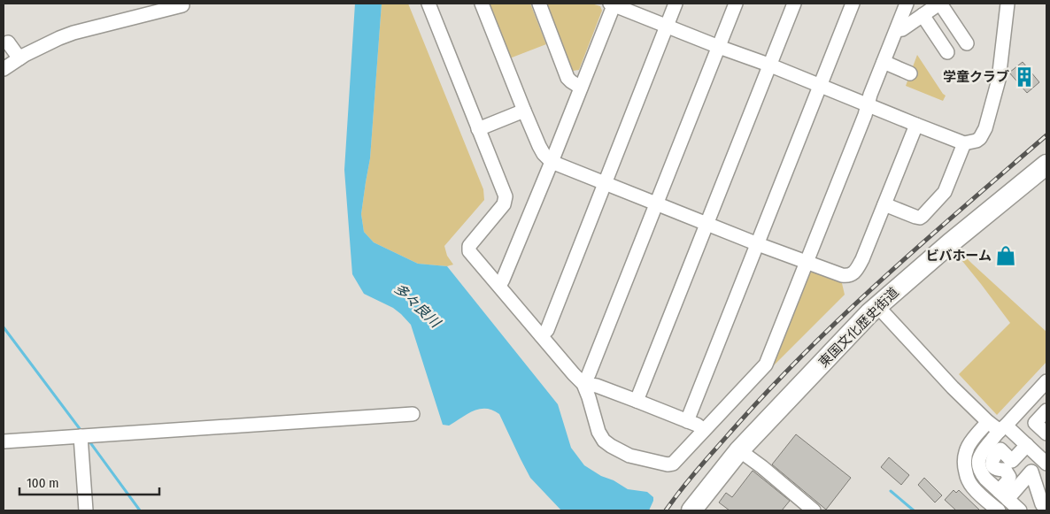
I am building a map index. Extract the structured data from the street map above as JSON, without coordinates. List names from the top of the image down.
{
  "streets": {
    "highway": ["東国文化歴史街道"]
  },
  "water": ["多々良川"],
  "places": {
    "building": ["学童クラブ"],
    "shop": ["ビバホーム"]
  },
  "scale_bar": "100 m"
}
